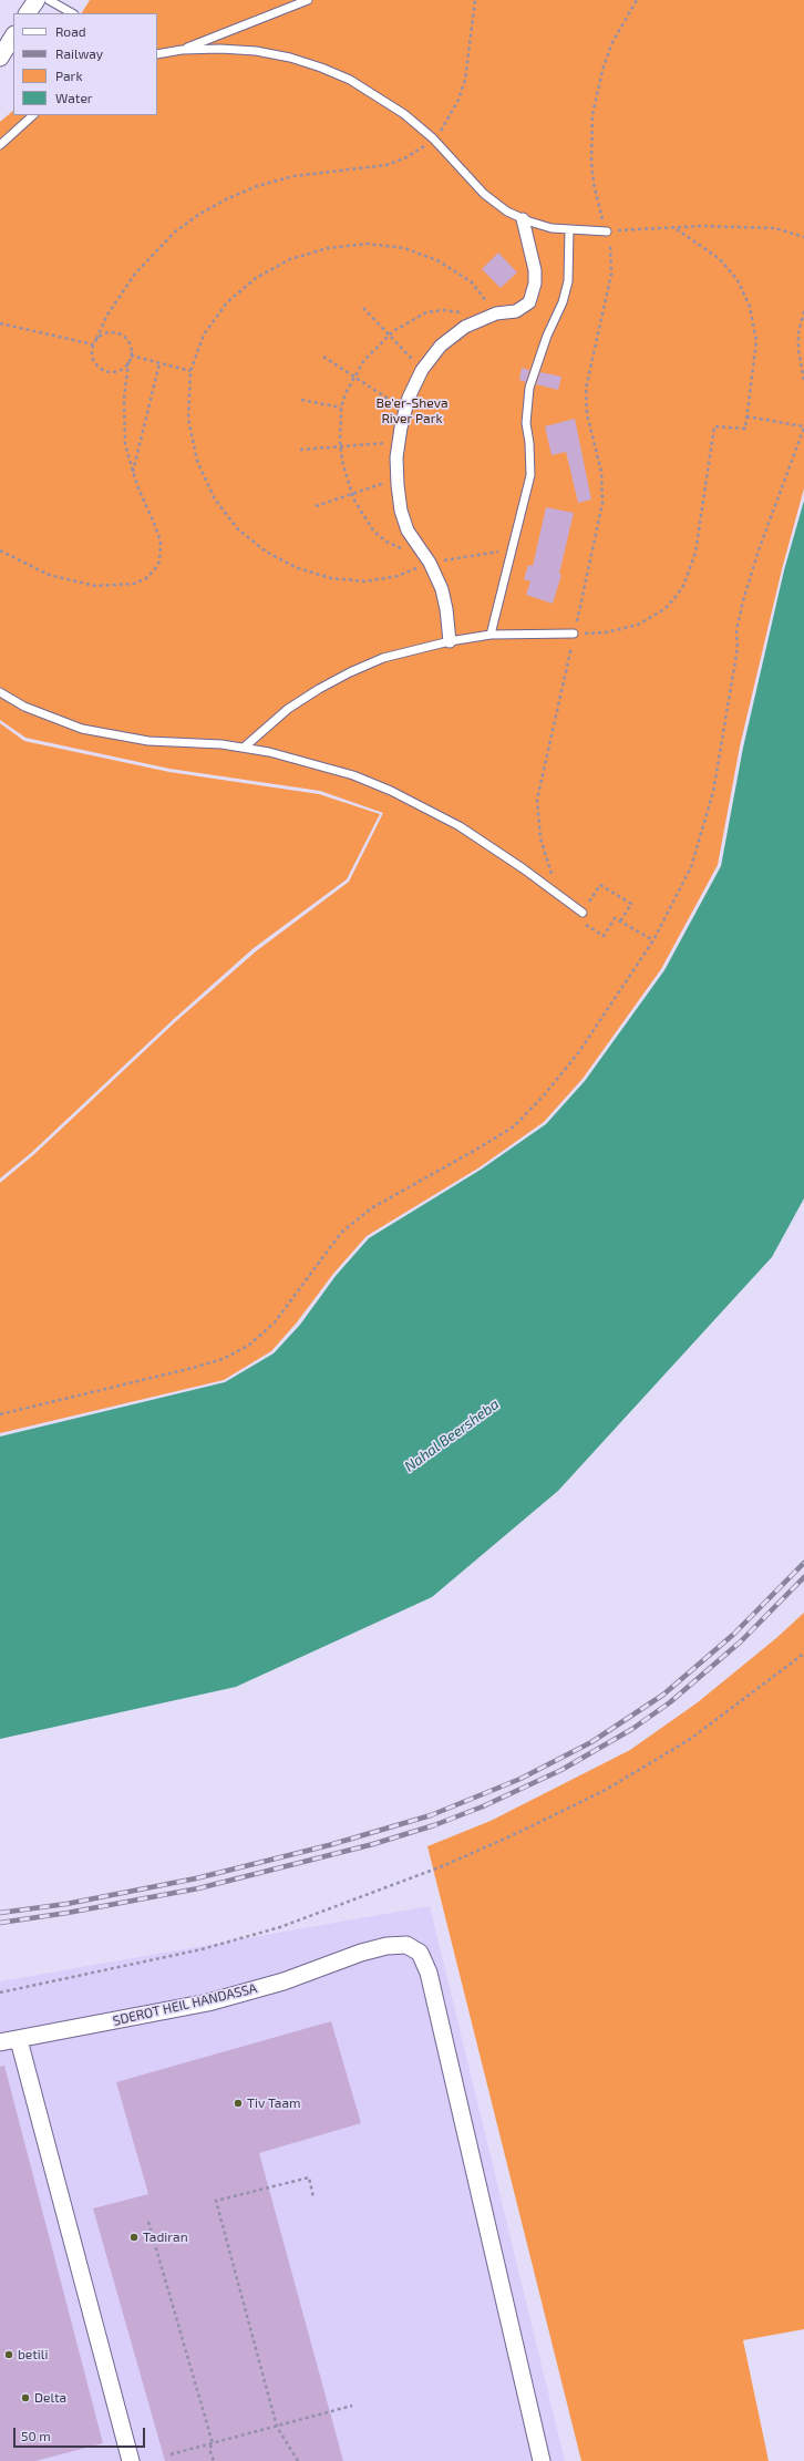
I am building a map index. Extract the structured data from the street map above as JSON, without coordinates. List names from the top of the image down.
{
  "streets": {
    "street": ["SDEROT HEIL HANDASSA"]
  },
  "water": ["Nahal Beersheba"],
  "parks": ["Be'er-Sheva River Park"],
  "places": [
    "Tiv Taam",
    "Tadiran",
    "betili",
    "Delta"
  ],
  "legend": [
    "Road",
    "Railway",
    "Park",
    "Water"
  ],
  "scale_bar": "50 m"
}
